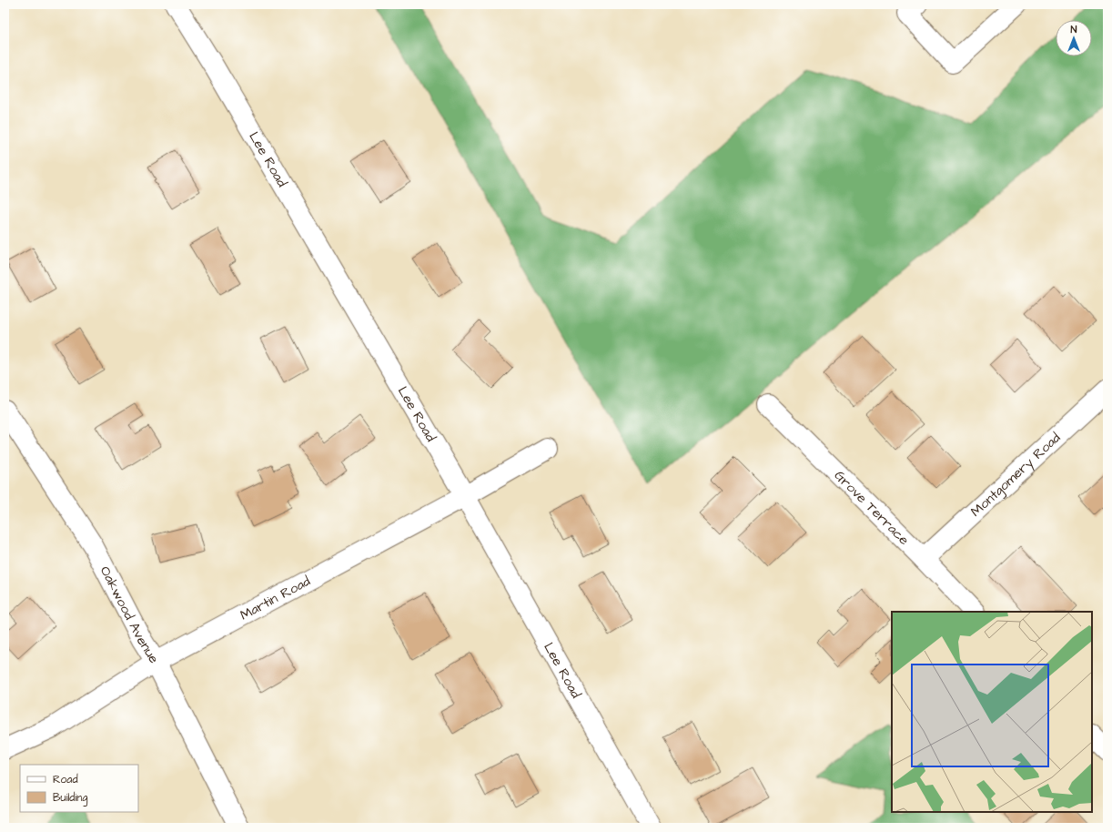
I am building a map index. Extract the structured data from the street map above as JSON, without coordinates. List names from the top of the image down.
{
  "streets": {
    "street": [
      "Lee Road",
      "Montgomery Road",
      "Grove Terrace",
      "Martin Road",
      "Oakwood Avenue"
    ]
  },
  "crossings": [
    ["Lee Road", "Martin Road"],
    ["Montgomery Road", "Grove Terrace"],
    ["Martin Road", "Oakwood Avenue"]
  ],
  "legend": ["Road", "Building"],
  "north": "top"
}
